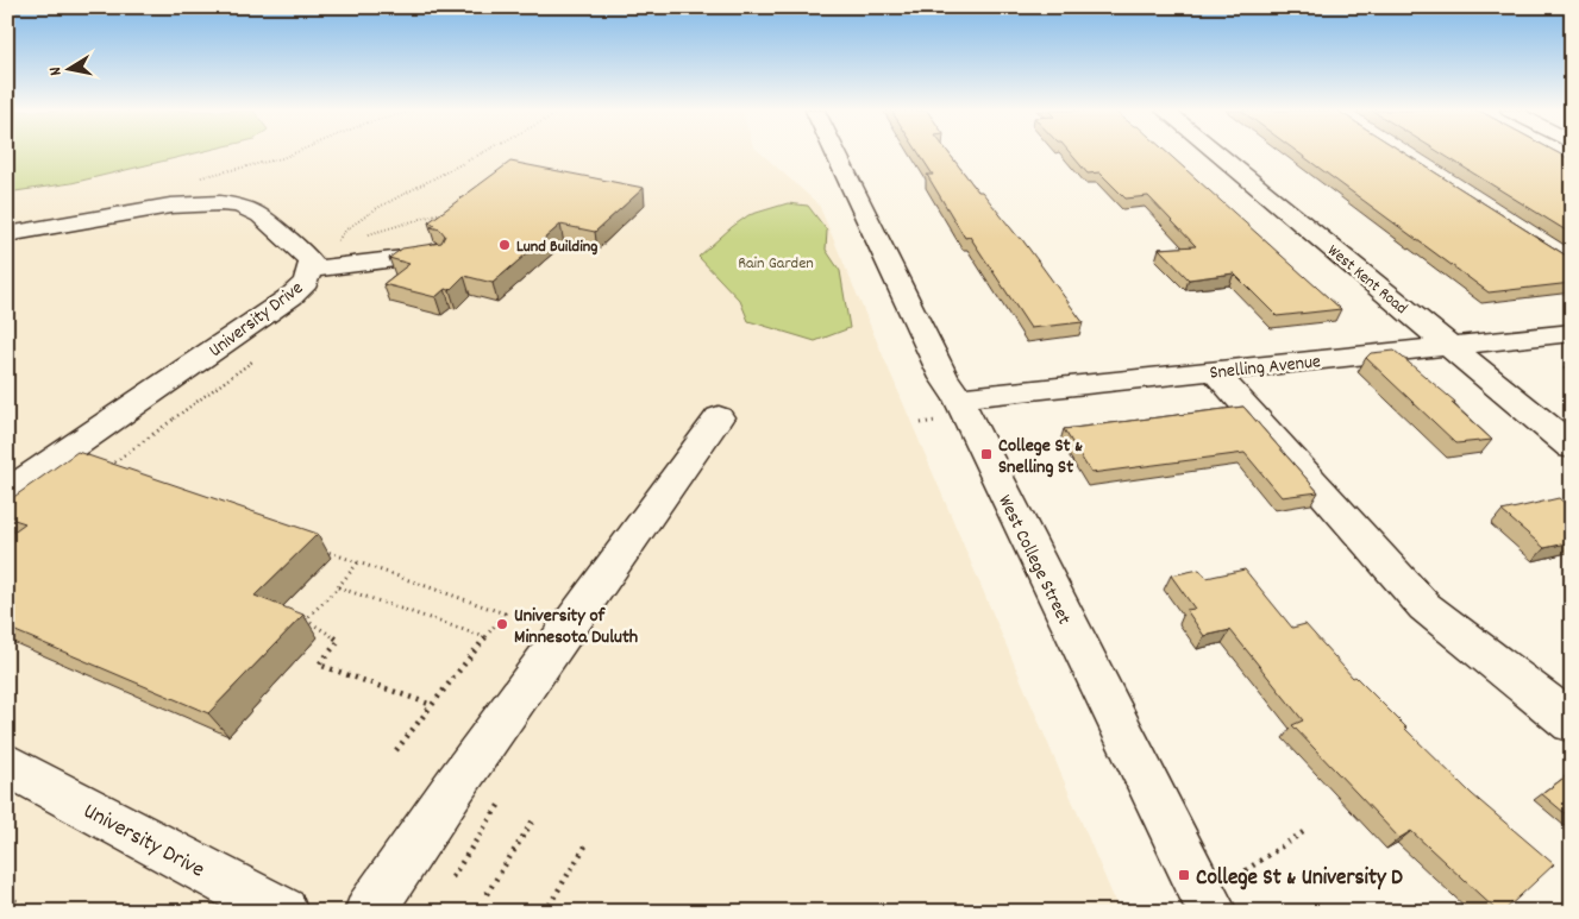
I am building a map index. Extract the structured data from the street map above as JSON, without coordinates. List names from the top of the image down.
{
  "streets": {
    "street": [
      "West Kent Road",
      "University Drive",
      "Snelling Avenue",
      "West College Street"
    ]
  },
  "crossings": [
    ["West Kent Road", "Snelling Avenue"],
    ["Snelling Avenue", "West College Street"]
  ],
  "parks": ["Rain Garden"],
  "places": {
    "other": ["Lund Building", "University of Minnesota Duluth"],
    "transit": ["College St & Snelling St", "College St & University D"]
  },
  "north": "left"
}
